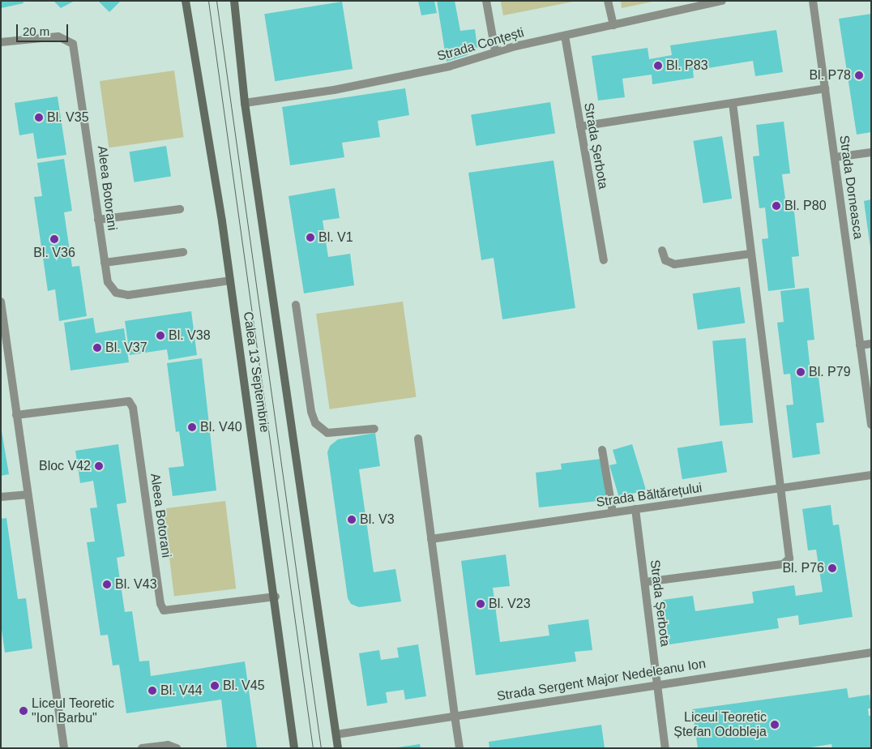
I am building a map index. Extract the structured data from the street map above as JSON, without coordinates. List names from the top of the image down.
{
  "streets": {
    "main road": ["Calea 13 Septembrie"],
    "street": [
      "Strada Conțești",
      "Strada Șerbota",
      "Strada Dorneasca",
      "Aleea Botorani",
      "Strada Băltărețului",
      "Strada Sergent Major Nedeleanu Ion"
    ]
  },
  "crossings": [
    ["Strada Conțești", "Strada Șerbota"],
    ["Strada Conțești", "Calea 13 Septembrie"],
    ["Strada Șerbota", "Strada Băltărețului"],
    ["Strada Șerbota", "Strada Sergent Major Nedeleanu Ion"],
    ["Aleea Botorani", "Calea 13 Septembrie"],
    ["Calea 13 Septembrie", "Strada Sergent Major Nedeleanu Ion"]
  ],
  "places": [
    "Bl. P83",
    "Bl. P78",
    "Bl. V35",
    "Bl. P80",
    "Bl. V1",
    "Bl. V36",
    "Bl. V38",
    "Bl. V37",
    "Bl. P79",
    "Bl. V40",
    "Bloc V42",
    "Bl. V3",
    "Bl. P76",
    "Bl. V43",
    "Bl. V23",
    "Bl. V45",
    "Bl. V44",
    "Liceul Teoretic \"Ion Barbu\"",
    "Liceul Teoretic Ștefan Odobleja"
  ],
  "scale_bar": "20 m"
}
